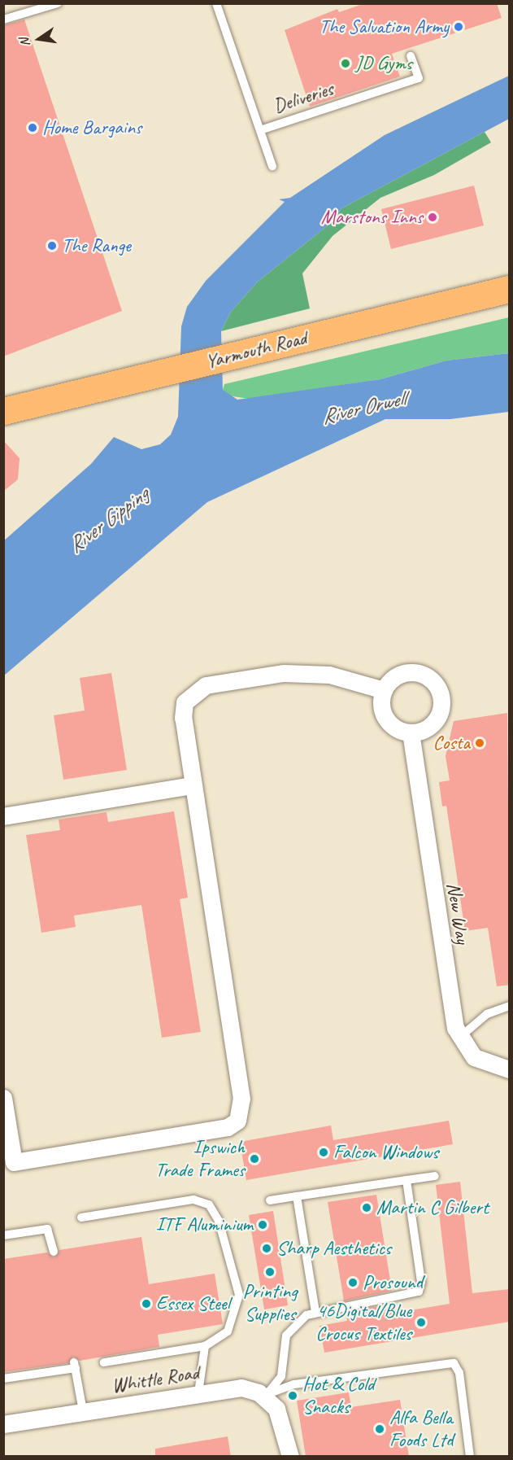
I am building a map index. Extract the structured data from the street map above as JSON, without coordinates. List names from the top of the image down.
{
  "streets": {
    "main road": ["Yarmouth Road"],
    "street": ["New Way", "Whittle Road"],
    "lane": ["Deliveries"]
  },
  "water": ["River Orwell", "River Gipping"],
  "places": [
    "The Salvation Army",
    "JD Gyms",
    "Home Bargains",
    "Marstons Inns",
    "The Range",
    "Costa",
    "Falcon Windows",
    "Ipswich Trade Frames",
    "Martin C Gilbert",
    "ITF Aluminium",
    "Sharp Aesthetics",
    "Printing Supplies",
    "Prosound",
    "Essex Steel",
    "46Digital/Blue Crocus Textiles",
    "Hot & Cold Snacks",
    "Alfa Bella Foods Ltd"
  ],
  "north": "left"
}
